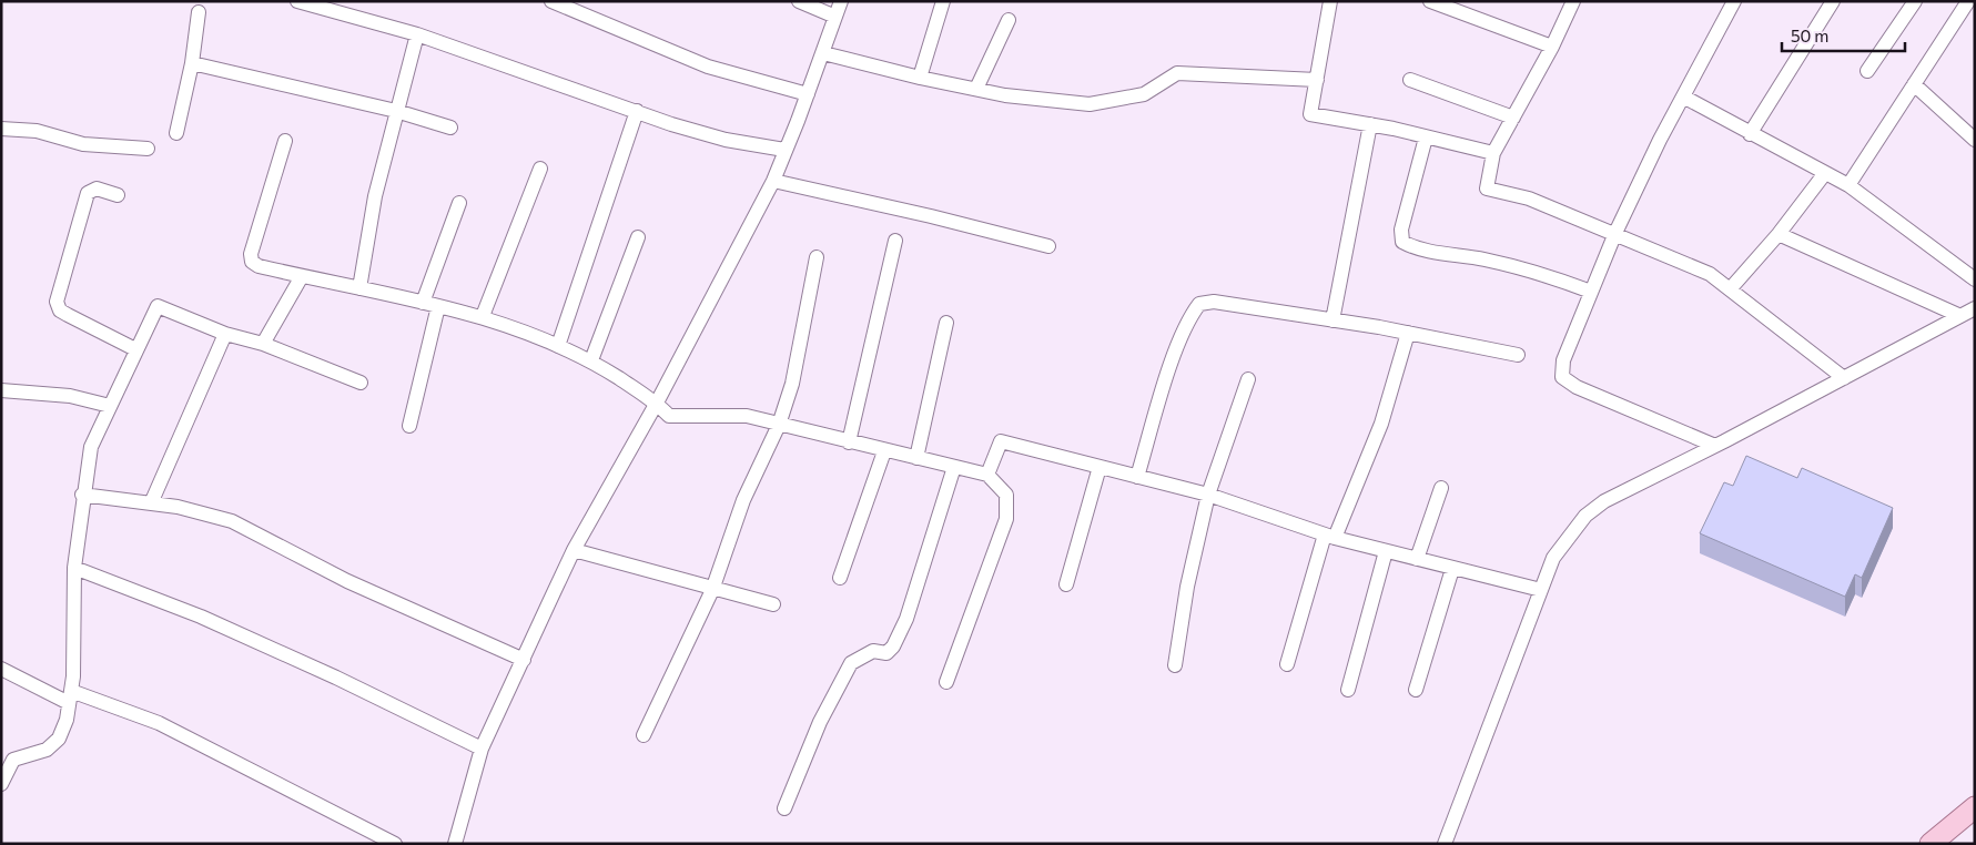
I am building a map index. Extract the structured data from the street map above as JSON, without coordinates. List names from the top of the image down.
{
  "scale_bar": "50 m"
}
